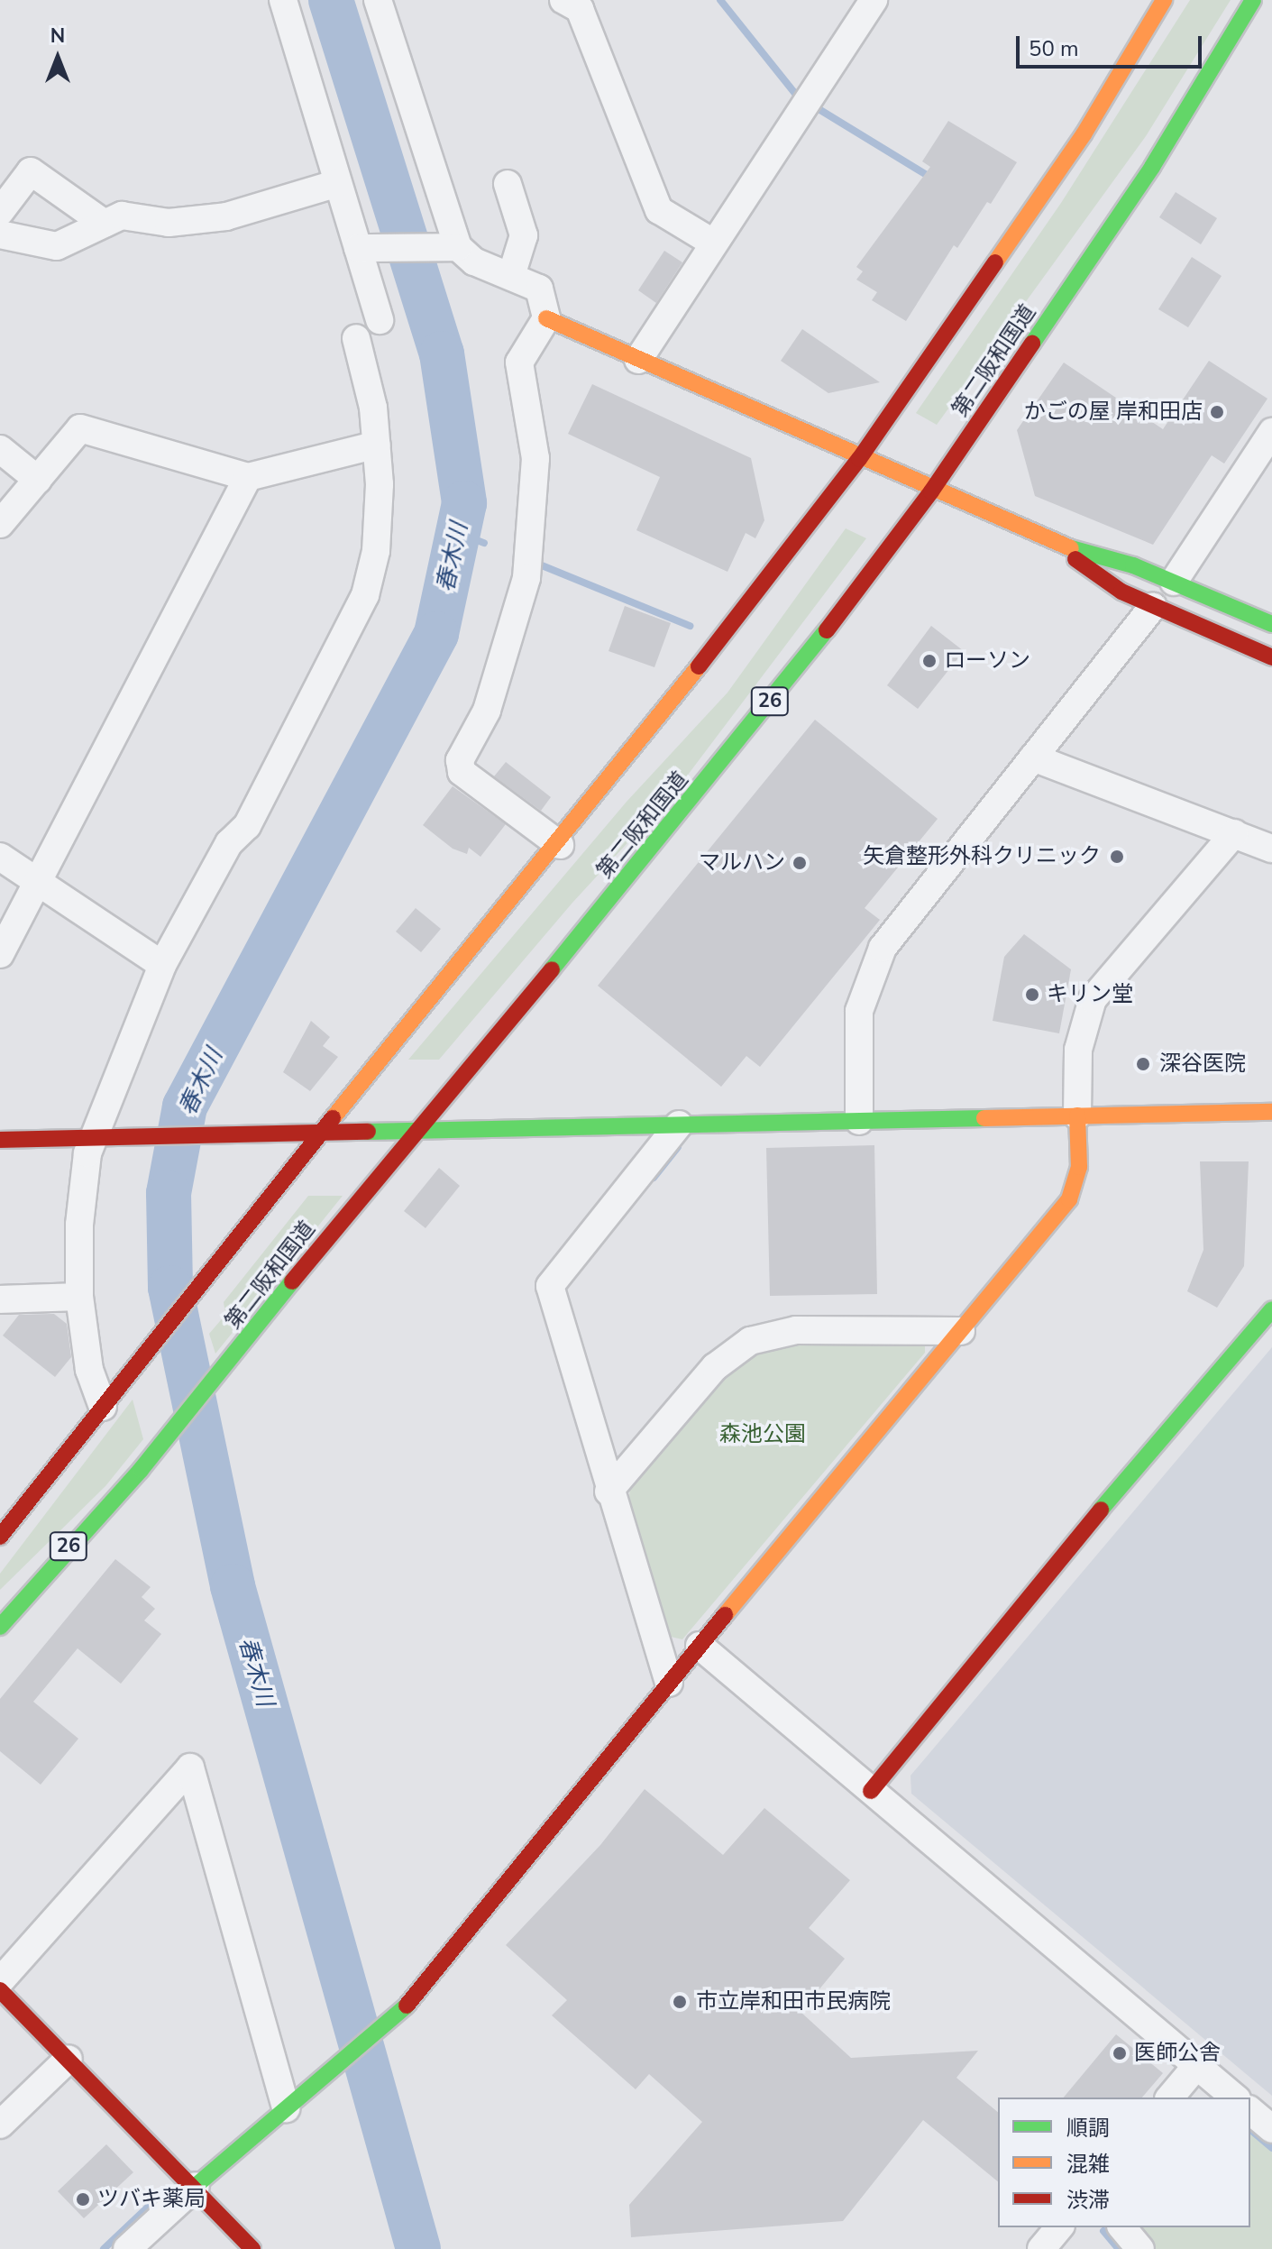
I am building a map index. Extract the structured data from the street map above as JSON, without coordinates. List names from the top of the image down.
{
  "streets": {
    "main road": ["第二阪和国道", "26"]
  },
  "water": ["春木川"],
  "parks": ["森池公園"],
  "places": [
    "かごの屋 岸和田店",
    "ローソン",
    "矢倉整形外科クリニック",
    "マルハン",
    "キリン堂",
    "深谷医院",
    "市立岸和田市民病院",
    "医師公舎",
    "ツバキ薬局"
  ],
  "legend": ["順調", "混雑", "渋滞"],
  "scale_bar": "50 m",
  "north": "top"
}
